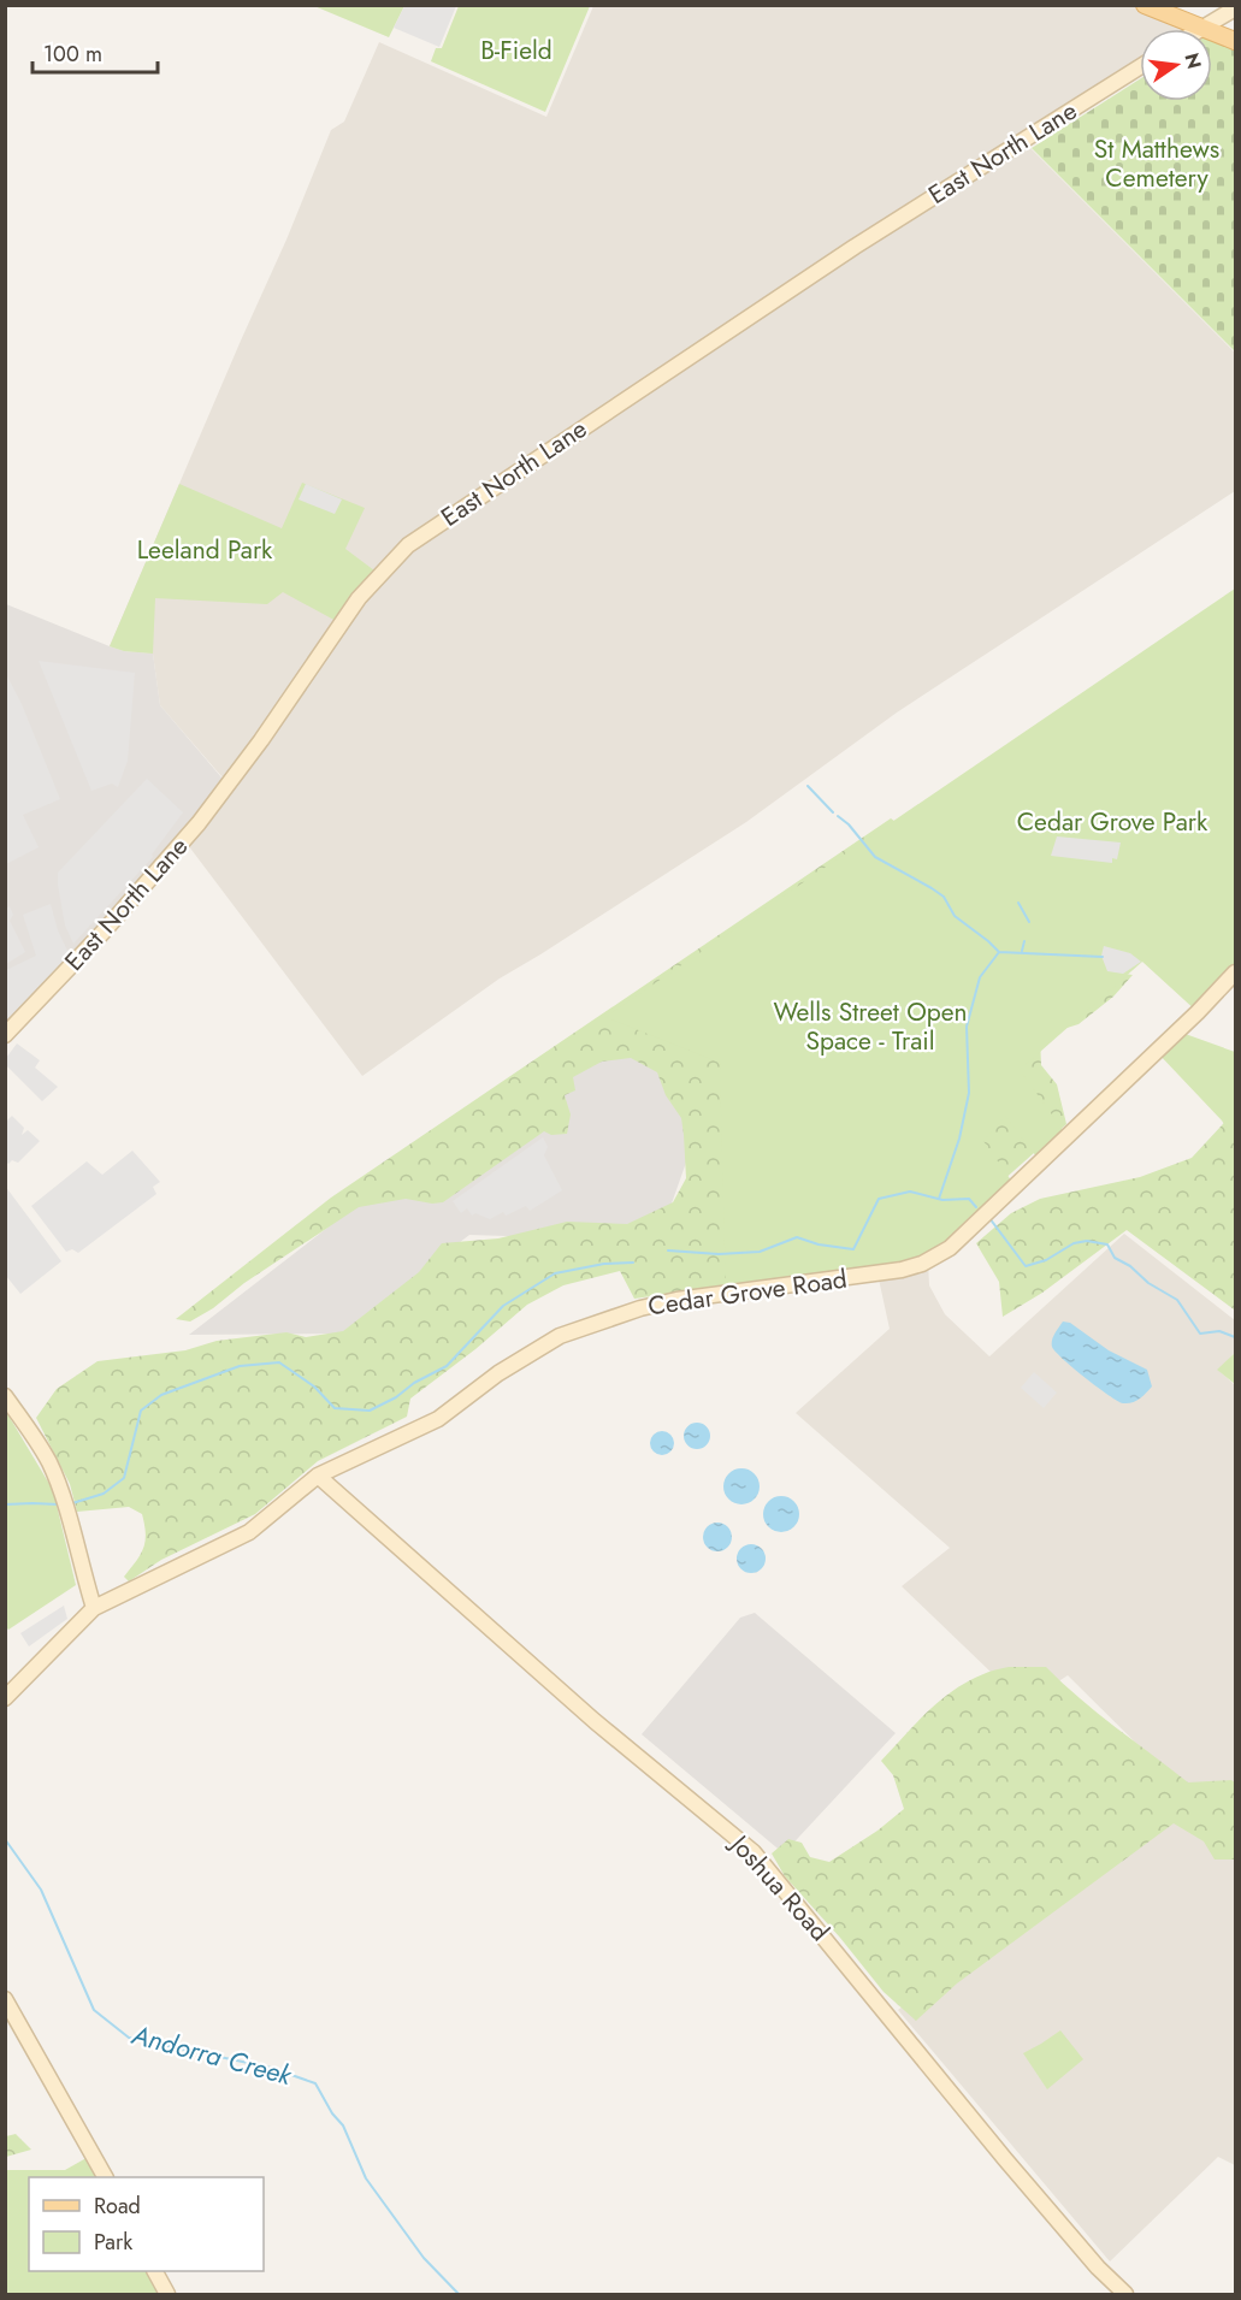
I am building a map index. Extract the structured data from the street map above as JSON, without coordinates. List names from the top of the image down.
{
  "streets": {
    "street": ["East North Lane", "Cedar Grove Road", "Joshua Road"]
  },
  "crossings": [
    ["Cedar Grove Road", "Joshua Road"]
  ],
  "water": ["Andorra Creek"],
  "parks": [
    "B-Field",
    "St Matthews Cemetery",
    "Leeland Park",
    "Cedar Grove Park",
    "Wells Street Open Space - Trail"
  ],
  "legend": ["Road", "Park"],
  "scale_bar": "100 m",
  "north": "right"
}
